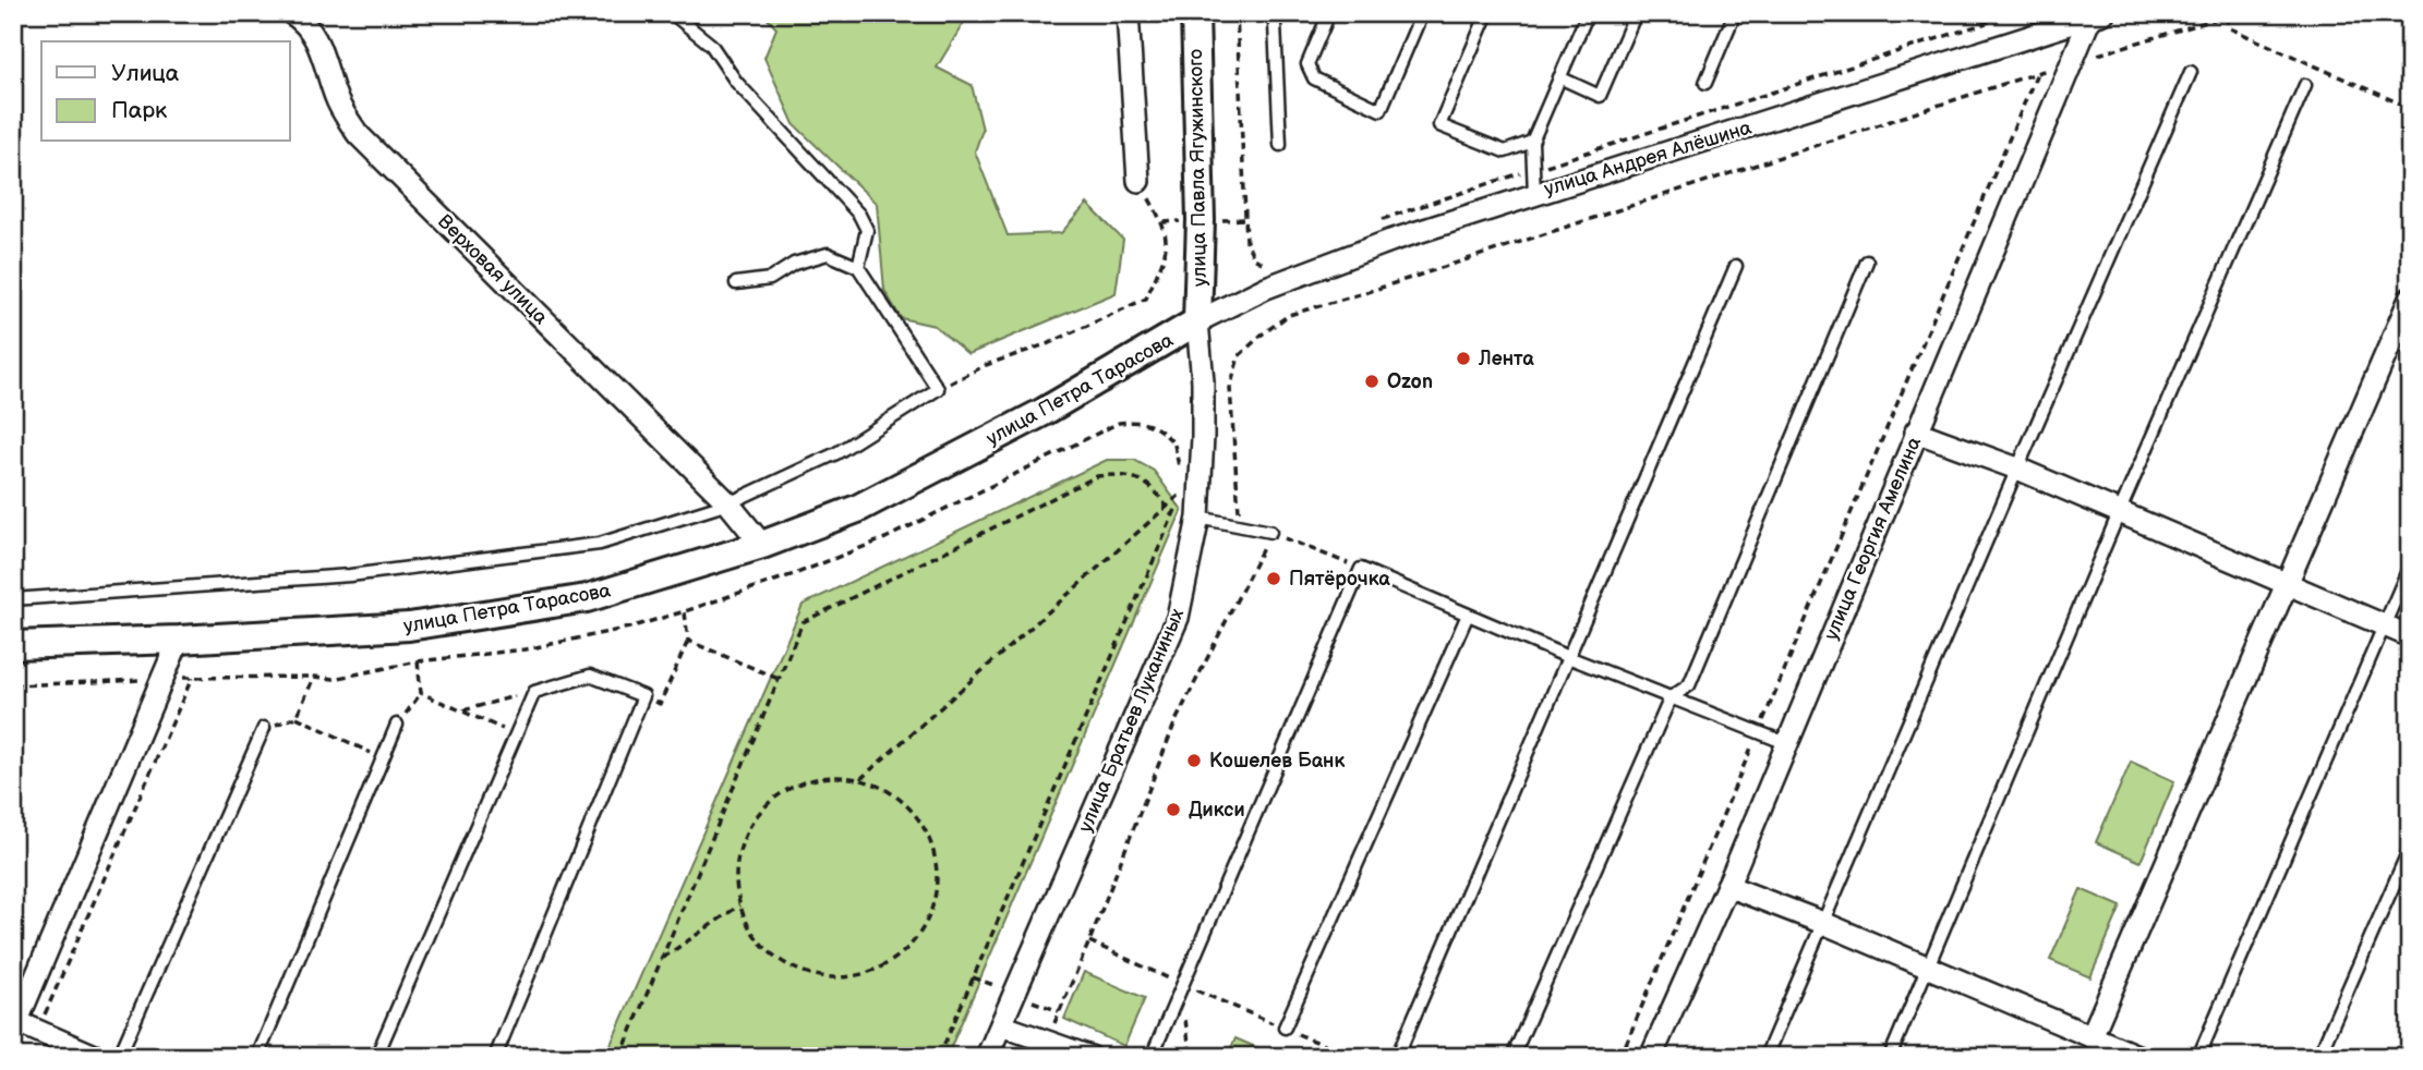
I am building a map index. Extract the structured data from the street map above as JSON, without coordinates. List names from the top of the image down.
{
  "streets": {
    "street": [
      "улица Андрея Алёшина",
      "улица Павла Ягужинского",
      "Верховая улица",
      "улица Петра Тарасова",
      "улица Георгия Амелина",
      "улица Братьев Луканиных"
    ]
  },
  "crossings": [
    ["улица Андрея Алёшина", "улица Павла Ягужинского"],
    ["улица Андрея Алёшина", "улица Петра Тарасова"],
    ["улица Андрея Алёшина", "улица Георгия Амелина"],
    ["улица Андрея Алёшина", "улица Братьев Луканиных"],
    ["улица Павла Ягужинского", "улица Петра Тарасова"],
    ["улица Павла Ягужинского", "улица Братьев Луканиных"],
    ["Верховая улица", "улица Петра Тарасова"],
    ["улица Петра Тарасова", "улица Братьев Луканиных"]
  ],
  "places": [
    "Лента",
    "Ozon",
    "Пятёрочка",
    "Кошелев Банк",
    "Дикси"
  ],
  "legend": ["Улица", "Парк"]
}
